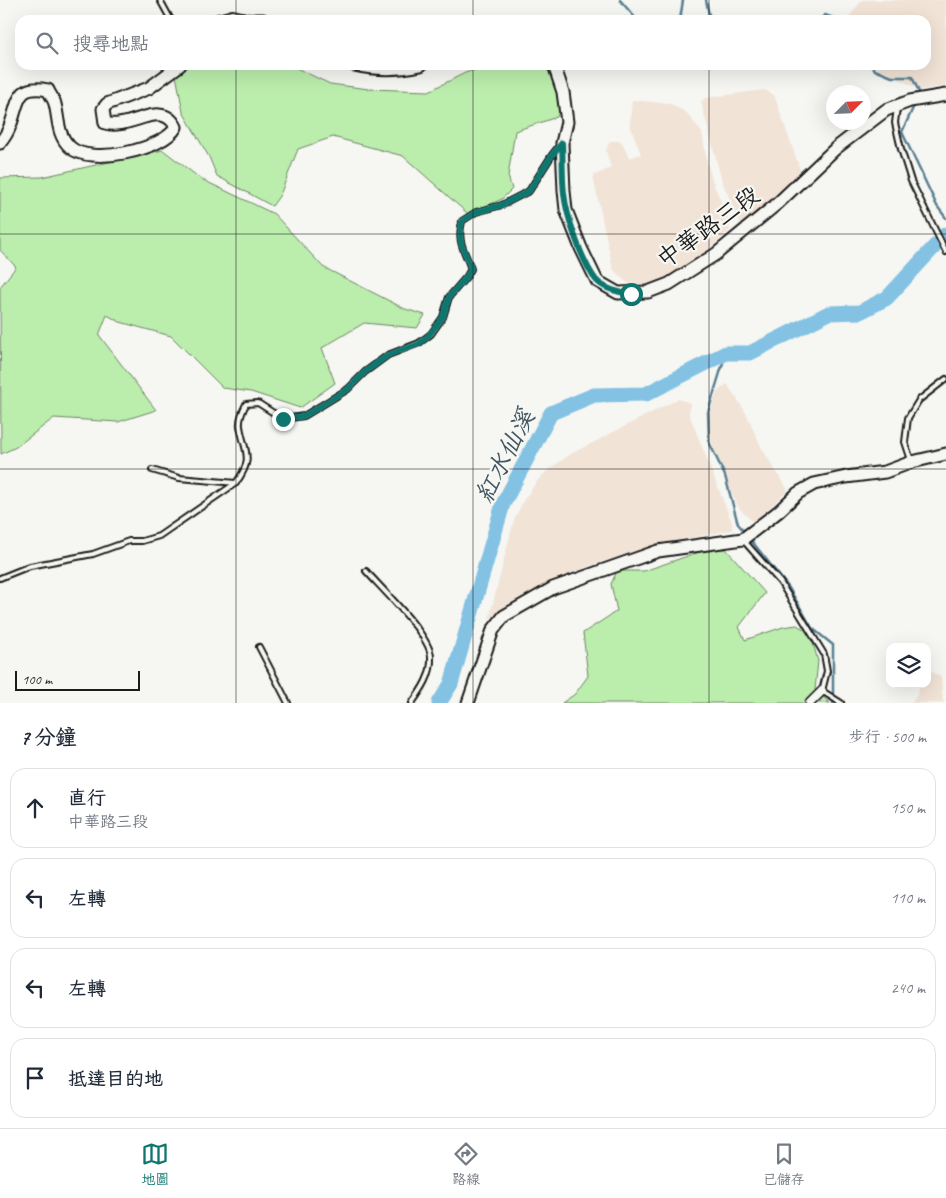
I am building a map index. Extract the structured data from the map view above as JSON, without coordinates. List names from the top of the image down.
{
  "streets": {
    "main road": ["中華路三段"]
  },
  "water": ["紅水仙溪"],
  "scale_bar": "100 m",
  "north": "top right",
  "page": {
    "search": "搜尋地點",
    "scale": "100 m",
    "heading": ["7 分鐘", "步行 · 500 m"],
    "list": [
      ["直行", "中華路三段", "150 m"],
      ["左轉", "110 m"],
      ["左轉", "240 m"],
      "抵達目的地"
    ],
    "nav": ["地圖", "路線", "已儲存"]
  }
}
